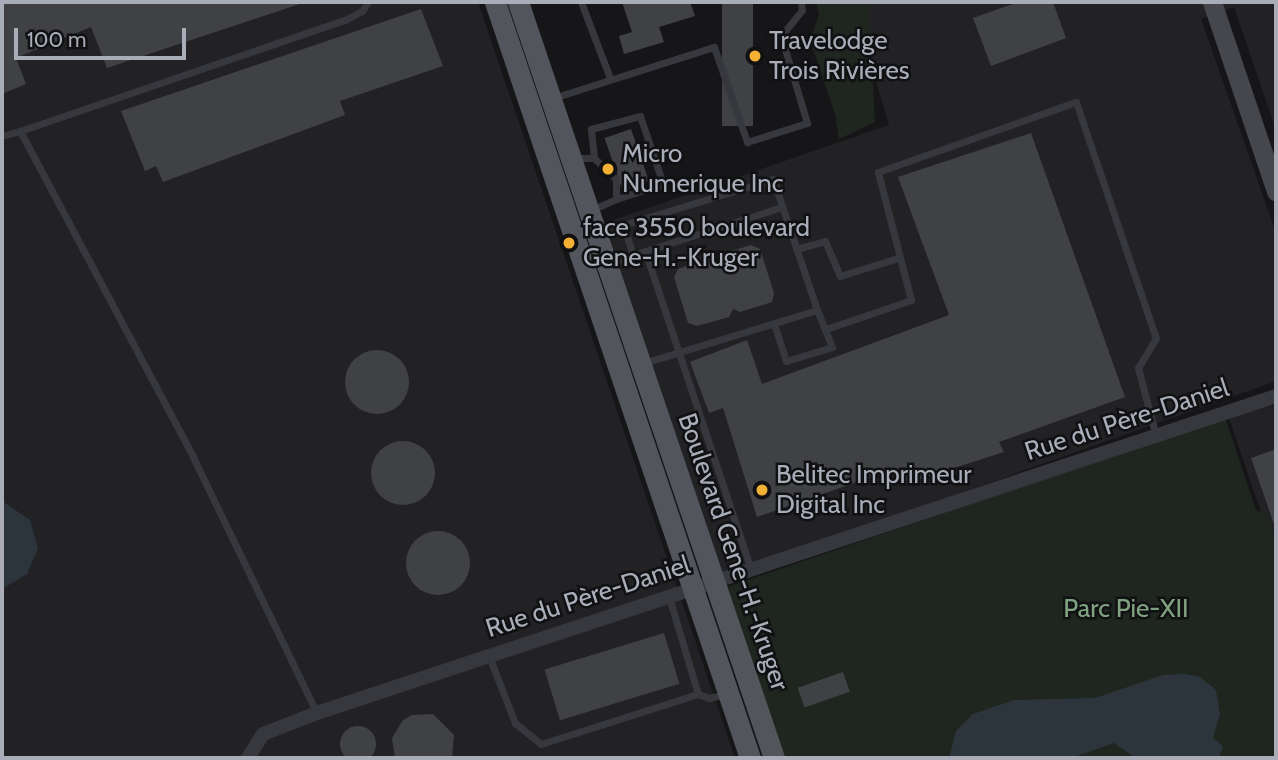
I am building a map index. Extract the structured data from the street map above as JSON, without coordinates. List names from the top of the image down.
{
  "streets": {
    "main road": ["Boulevard Gene-H.-Kruger"],
    "street": ["Rue du Père-Daniel"]
  },
  "crossings": [
    ["Rue du Père-Daniel", "Boulevard Gene-H.-Kruger"]
  ],
  "parks": ["Parc Pie-XII"],
  "places": [
    "Travelodge Trois Rivières",
    "Micro Numerique Inc",
    "face 3550 boulevard Gene-H.-Kruger",
    "Belitec Imprimeur Digital Inc"
  ],
  "scale_bar": "100 m"
}
